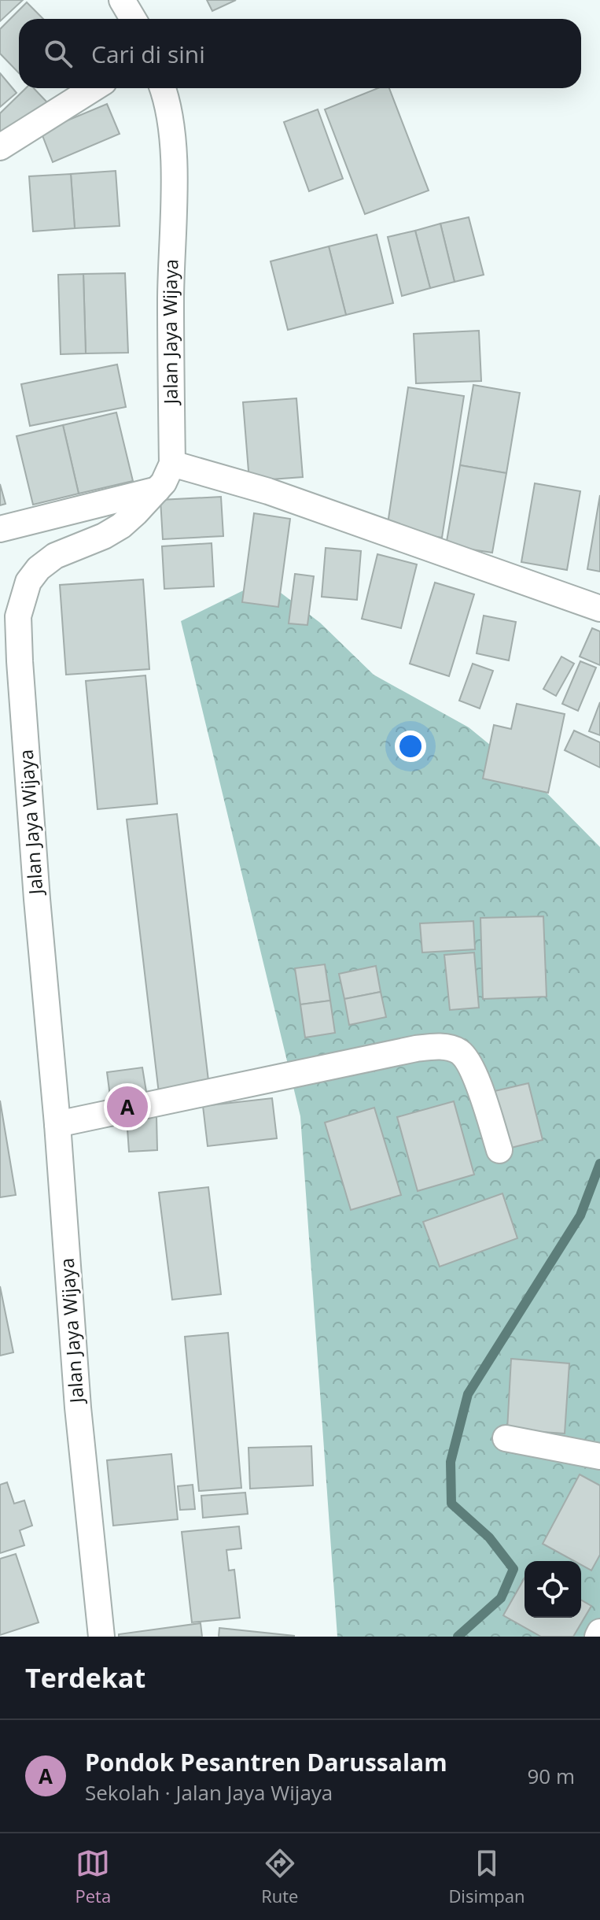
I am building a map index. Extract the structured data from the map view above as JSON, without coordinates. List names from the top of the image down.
{
  "streets": {
    "street": ["Jalan Jaya Wijaya"]
  },
  "page": {
    "search": "Cari di sini",
    "pins": "A",
    "heading": "Terdekat",
    "list": [
      {
        "mark": "A",
        "name": "Pondok Pesantren Darussalam",
        "note": "Sekolah · Jalan Jaya Wijaya",
        "value": "90 m"
      }
    ],
    "nav": ["Peta", "Rute", "Disimpan"]
  }
}
